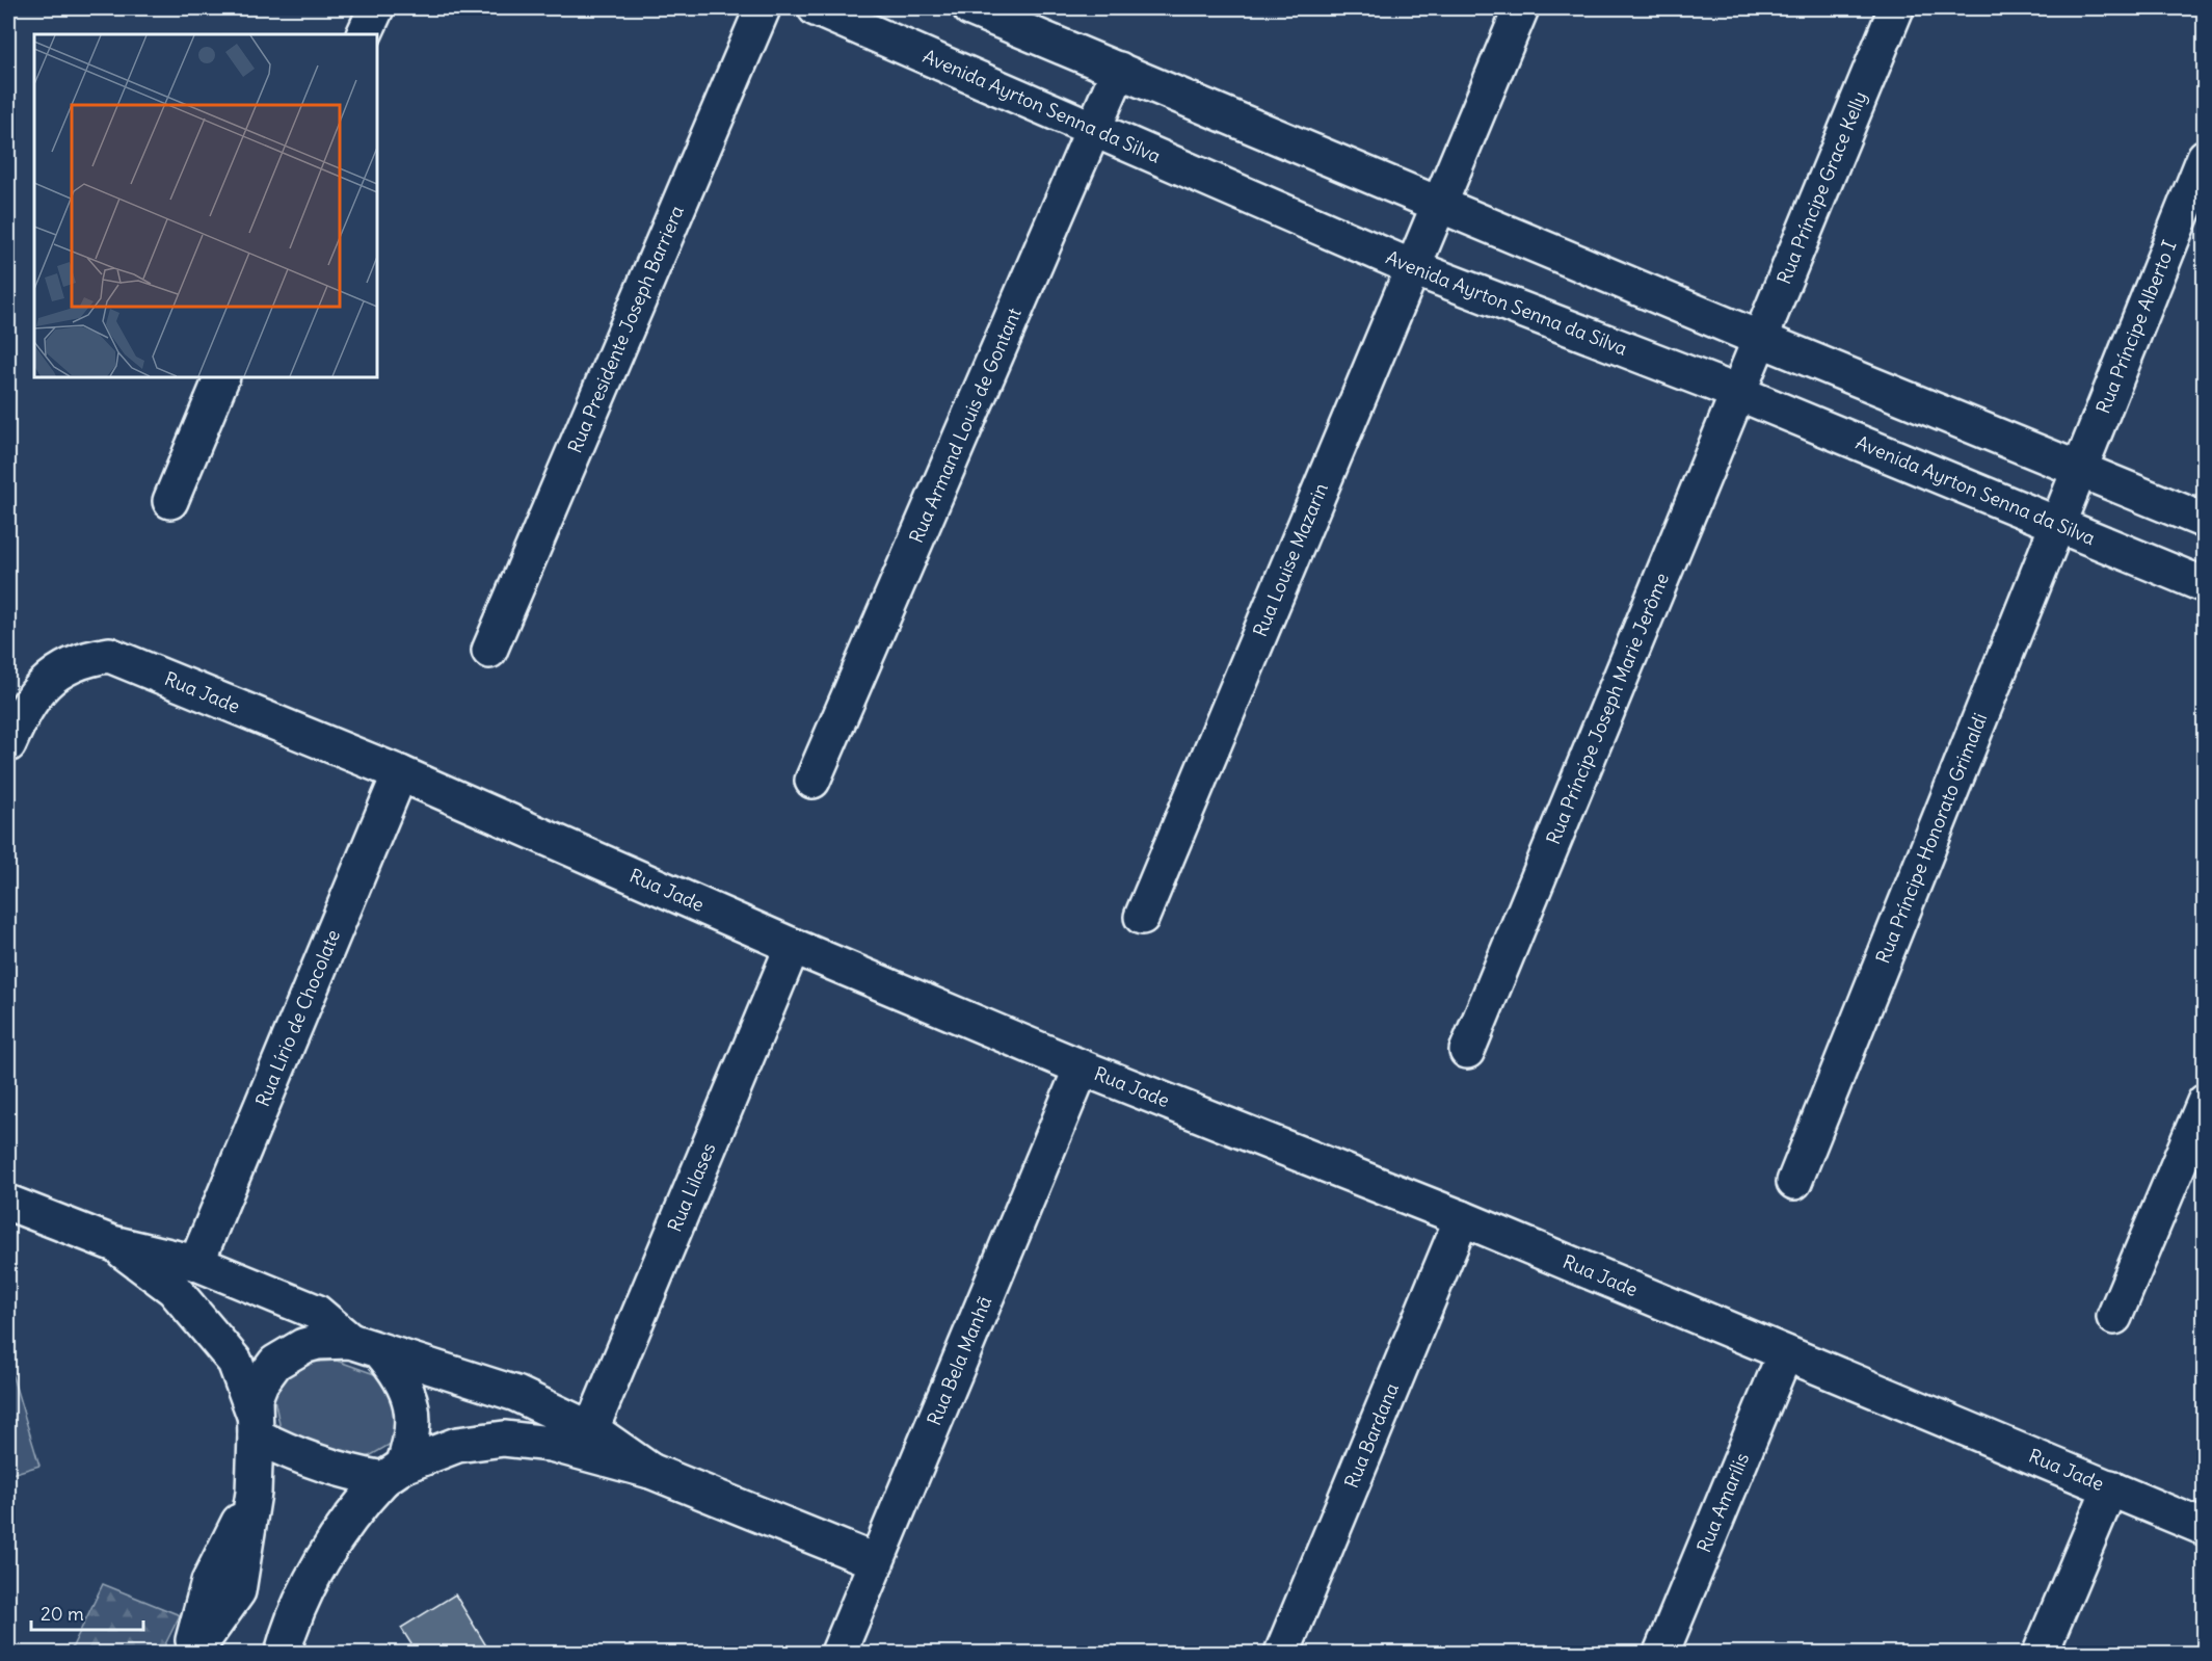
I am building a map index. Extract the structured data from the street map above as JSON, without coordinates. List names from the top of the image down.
{
  "streets": {
    "street": [
      "Avenida Ayrton Senna da Silva",
      "Rua Príncipe Grace Kelly",
      "Rua Príncipe Alberto I",
      "Rua Presidente Joseph Barriera",
      "Rua Armand Louis de Gontant",
      "Rua Louise Mazarin",
      "Rua Jade",
      "Rua Príncipe Joseph Marie Jerôme",
      "Rua Príncipe Honorato Grimaldi",
      "Rua Lírio de Chocolate",
      "Rua Lilases",
      "Rua Bela Manhã",
      "Rua Bardana",
      "Rua Amarílis"
    ]
  },
  "crossings": [
    ["Avenida Ayrton Senna da Silva", "Rua Príncipe Grace Kelly"],
    ["Avenida Ayrton Senna da Silva", "Rua Príncipe Alberto I"],
    ["Avenida Ayrton Senna da Silva", "Rua Armand Louis de Gontant"],
    ["Avenida Ayrton Senna da Silva", "Rua Louise Mazarin"],
    ["Avenida Ayrton Senna da Silva", "Rua Príncipe Joseph Marie Jerôme"],
    ["Avenida Ayrton Senna da Silva", "Rua Príncipe Honorato Grimaldi"],
    ["Rua Príncipe Grace Kelly", "Rua Príncipe Joseph Marie Jerôme"],
    ["Rua Príncipe Alberto I", "Rua Príncipe Honorato Grimaldi"],
    ["Rua Jade", "Rua Lírio de Chocolate"],
    ["Rua Jade", "Rua Lilases"],
    ["Rua Jade", "Rua Bela Manhã"],
    ["Rua Jade", "Rua Bardana"],
    ["Rua Jade", "Rua Amarílis"]
  ],
  "scale_bar": "20 m"
}
